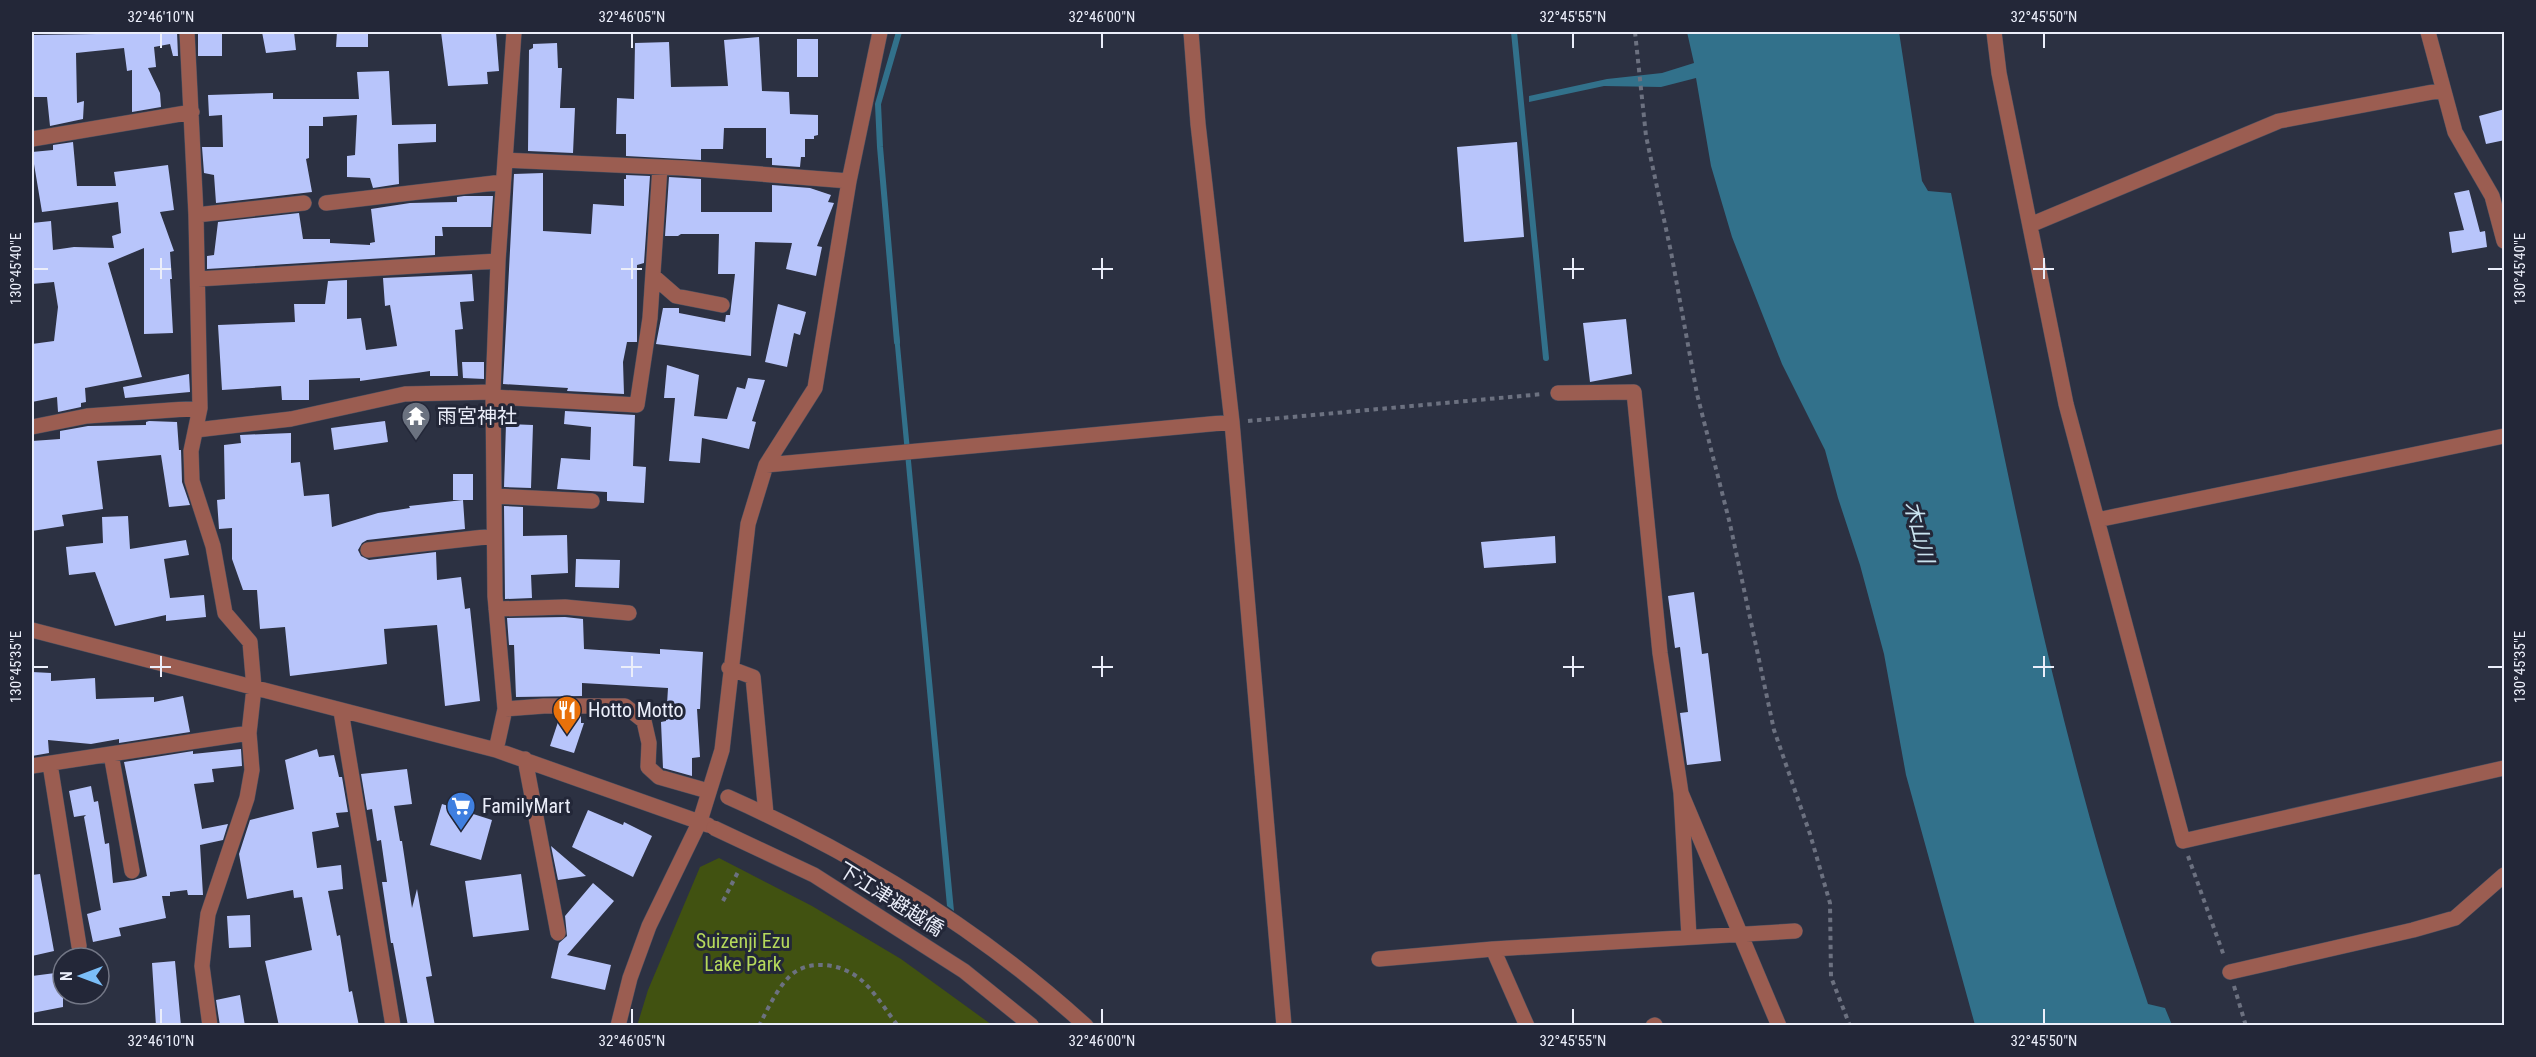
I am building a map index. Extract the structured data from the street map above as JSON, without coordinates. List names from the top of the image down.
{
  "streets": {
    "street": ["下江津避越僑"]
  },
  "water": ["木山川"],
  "parks": ["Suizenji Ezu Lake Park"],
  "places": {
    "temple": ["雨宮神社"],
    "restaurant": ["Hotto Motto"],
    "supermarket": ["FamilyMart"]
  },
  "north": "left",
  "coordinates": [
    "32°46'10\"N",
    "32°46'05\"N",
    "32°46'00\"N",
    "32°45'55\"N",
    "32°45'50\"N",
    "130°45'40\"E",
    "130°45'35\"E"
  ]
}
